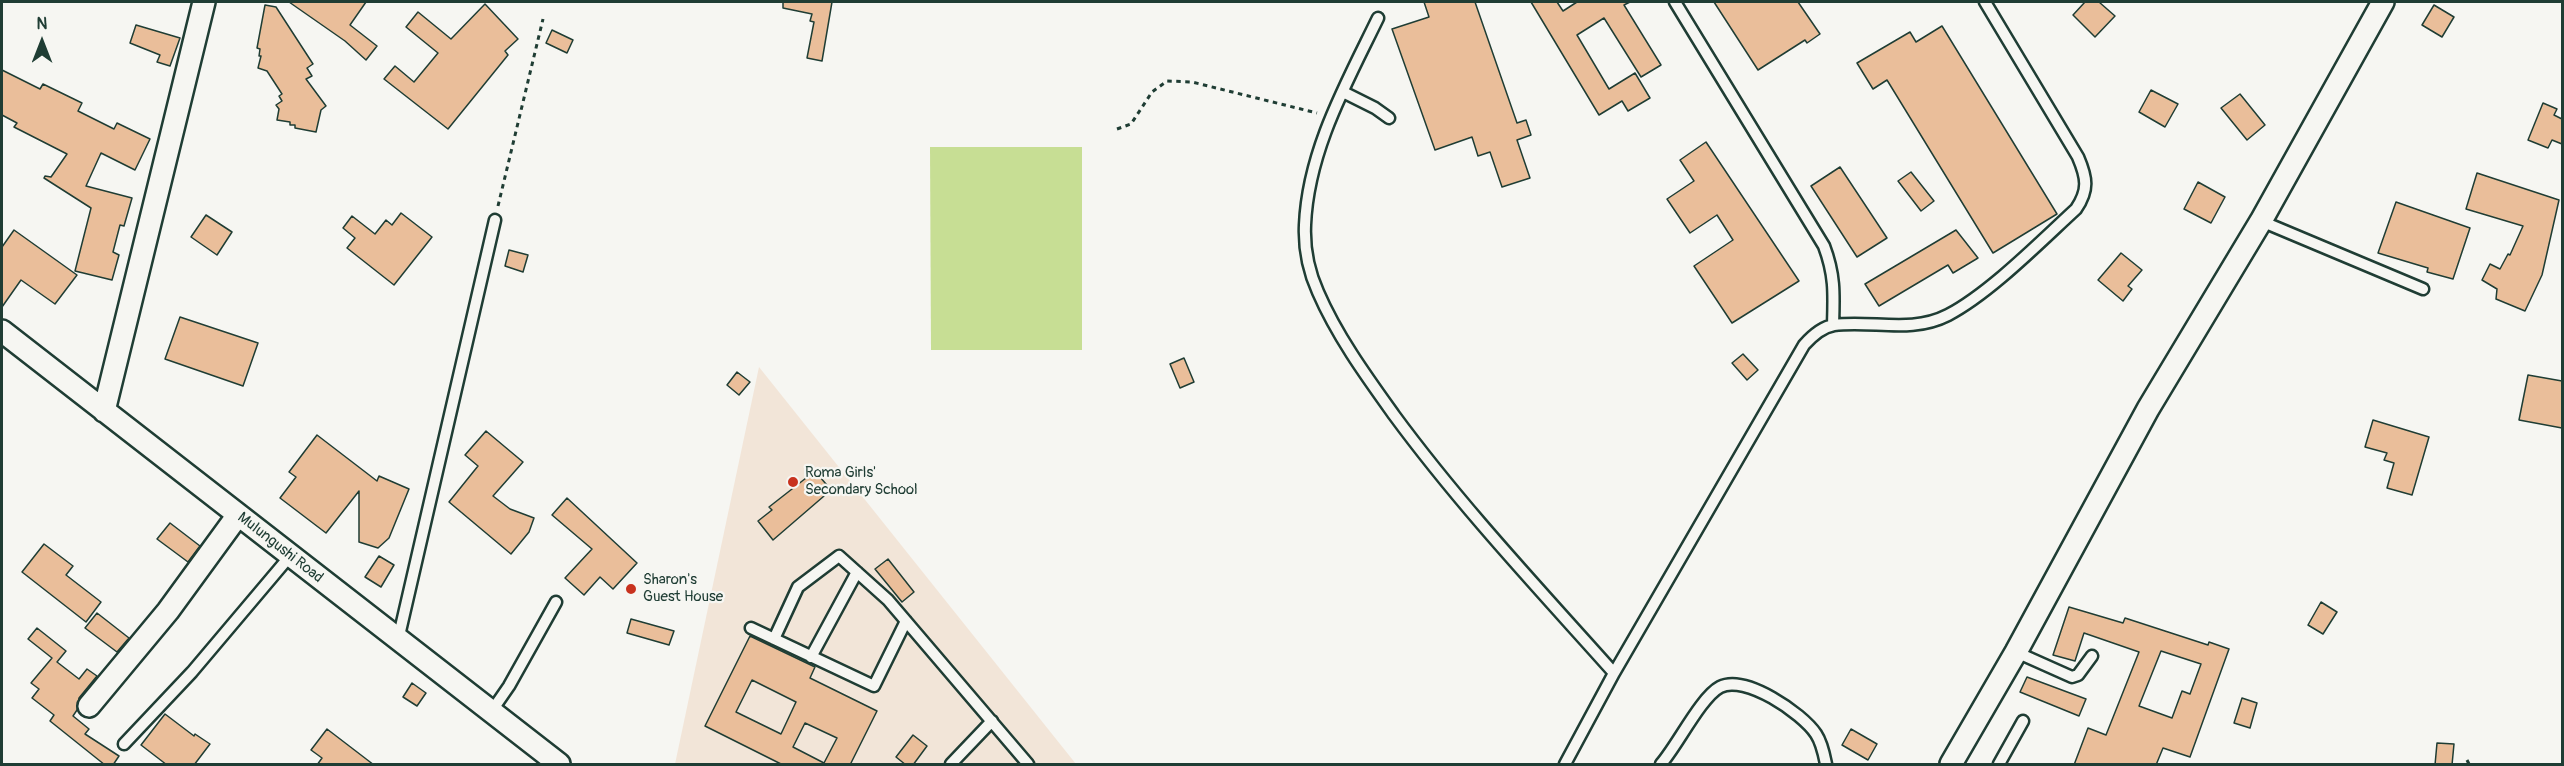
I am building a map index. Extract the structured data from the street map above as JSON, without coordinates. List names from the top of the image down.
{
  "streets": {
    "street": ["Mulungushi Road"]
  },
  "places": ["Roma Girls' Secondary School", "Sharon's Guest House"],
  "north": "top"
}
